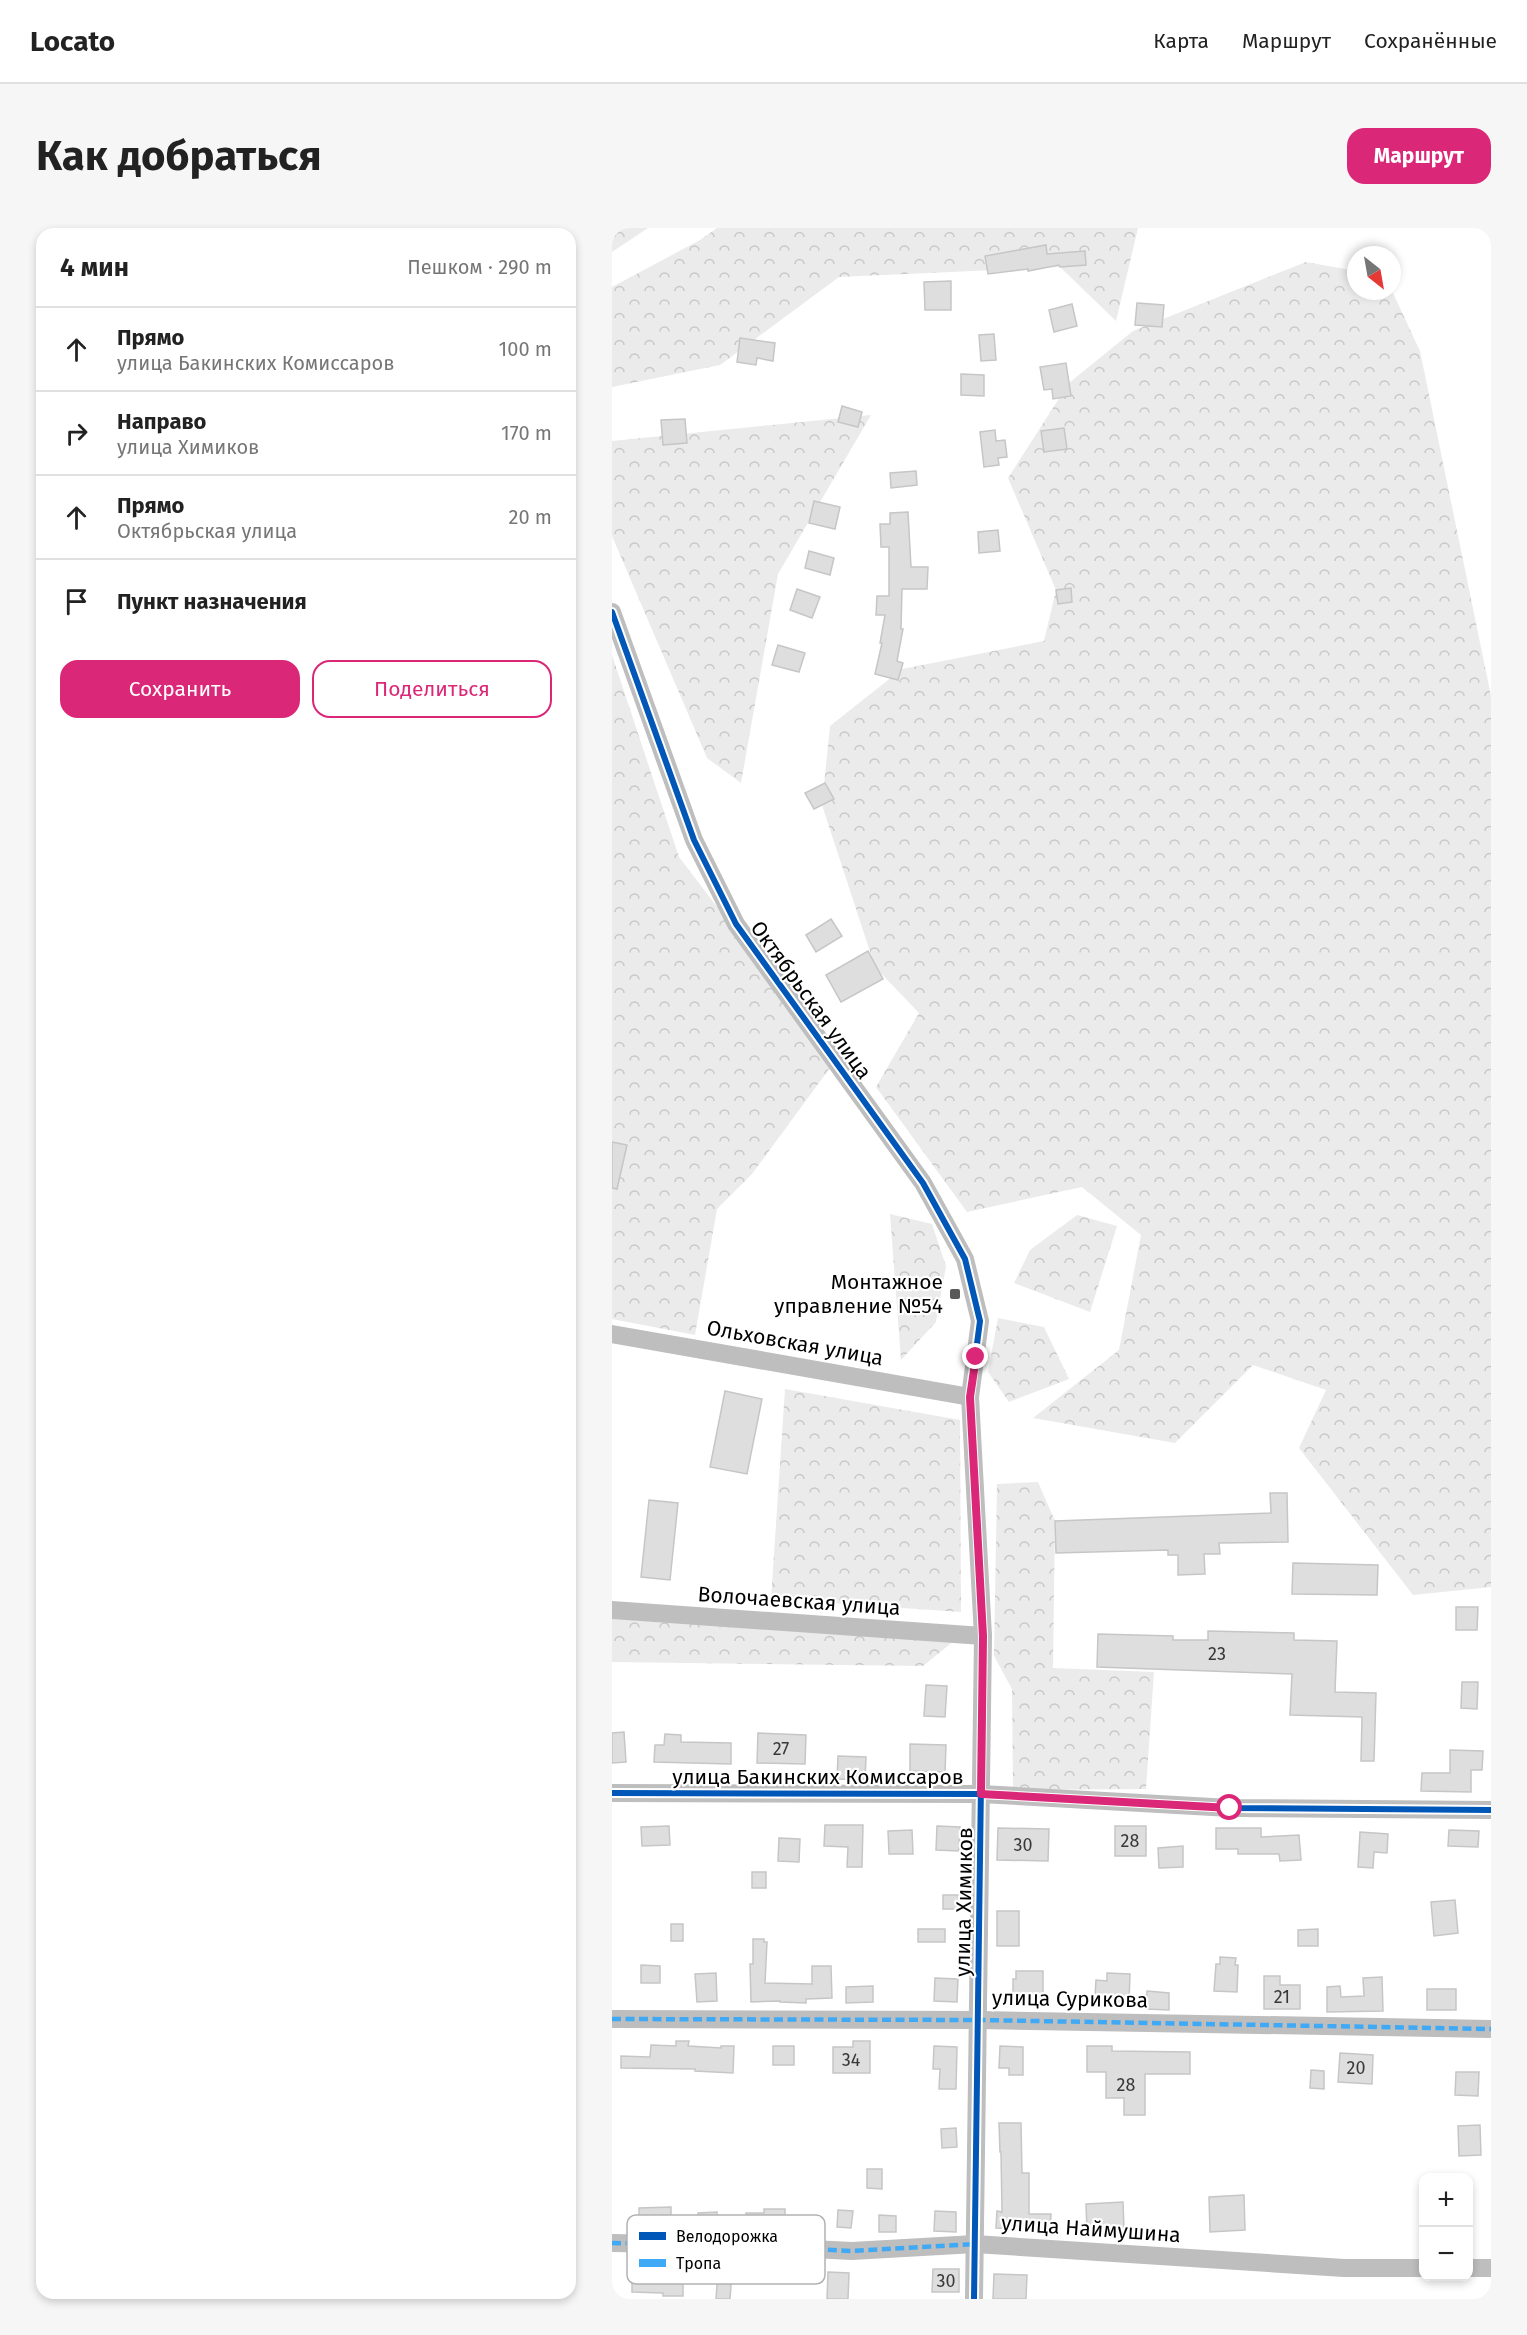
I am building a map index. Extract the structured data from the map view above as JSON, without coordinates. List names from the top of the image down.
{
  "streets": {
    "street": [
      "Октябрьская улица",
      "Ольховская улица",
      "Волочаевская улица",
      "улица Бакинских Комиссаров",
      "улица Химиков",
      "улица Сурикова",
      "улица Наймушина"
    ]
  },
  "crossings": [
    ["Октябрьская улица", "Ольховская улица"],
    ["Октябрьская улица", "улица Химиков"],
    ["Ольховская улица", "улица Химиков"],
    ["Волочаевская улица", "улица Химиков"],
    ["улица Бакинских Комиссаров", "улица Химиков"],
    ["улица Химиков", "улица Сурикова"],
    ["улица Химиков", "улица Наймушина"]
  ],
  "places": {
    "transit": ["Монтажное управление №54"]
  },
  "house_numbers": [
    "23",
    "27",
    "28",
    "30",
    "21",
    "34",
    "20",
    "28",
    "30"
  ],
  "legend": ["Велодорожка", "Тропа"],
  "north": "bottom right",
  "page": {
    "header": "Locato",
    "nav": ["Карта", "Маршрут", "Сохранённые"],
    "buttons": [
      "Маршрут",
      ["Сохранить", "Поделиться"]
    ],
    "title": "Как добраться",
    "heading": ["4 мин", "Пешком · 290 m"],
    "list": [
      ["Прямо", "улица Бакинских Комиссаров", "100 m"],
      ["Направо", "улица Химиков", "170 m"],
      ["Прямо", "Октябрьская улица", "20 m"],
      "Пункт назначения"
    ],
    "map_buttons": ["+", "−"]
  }
}
